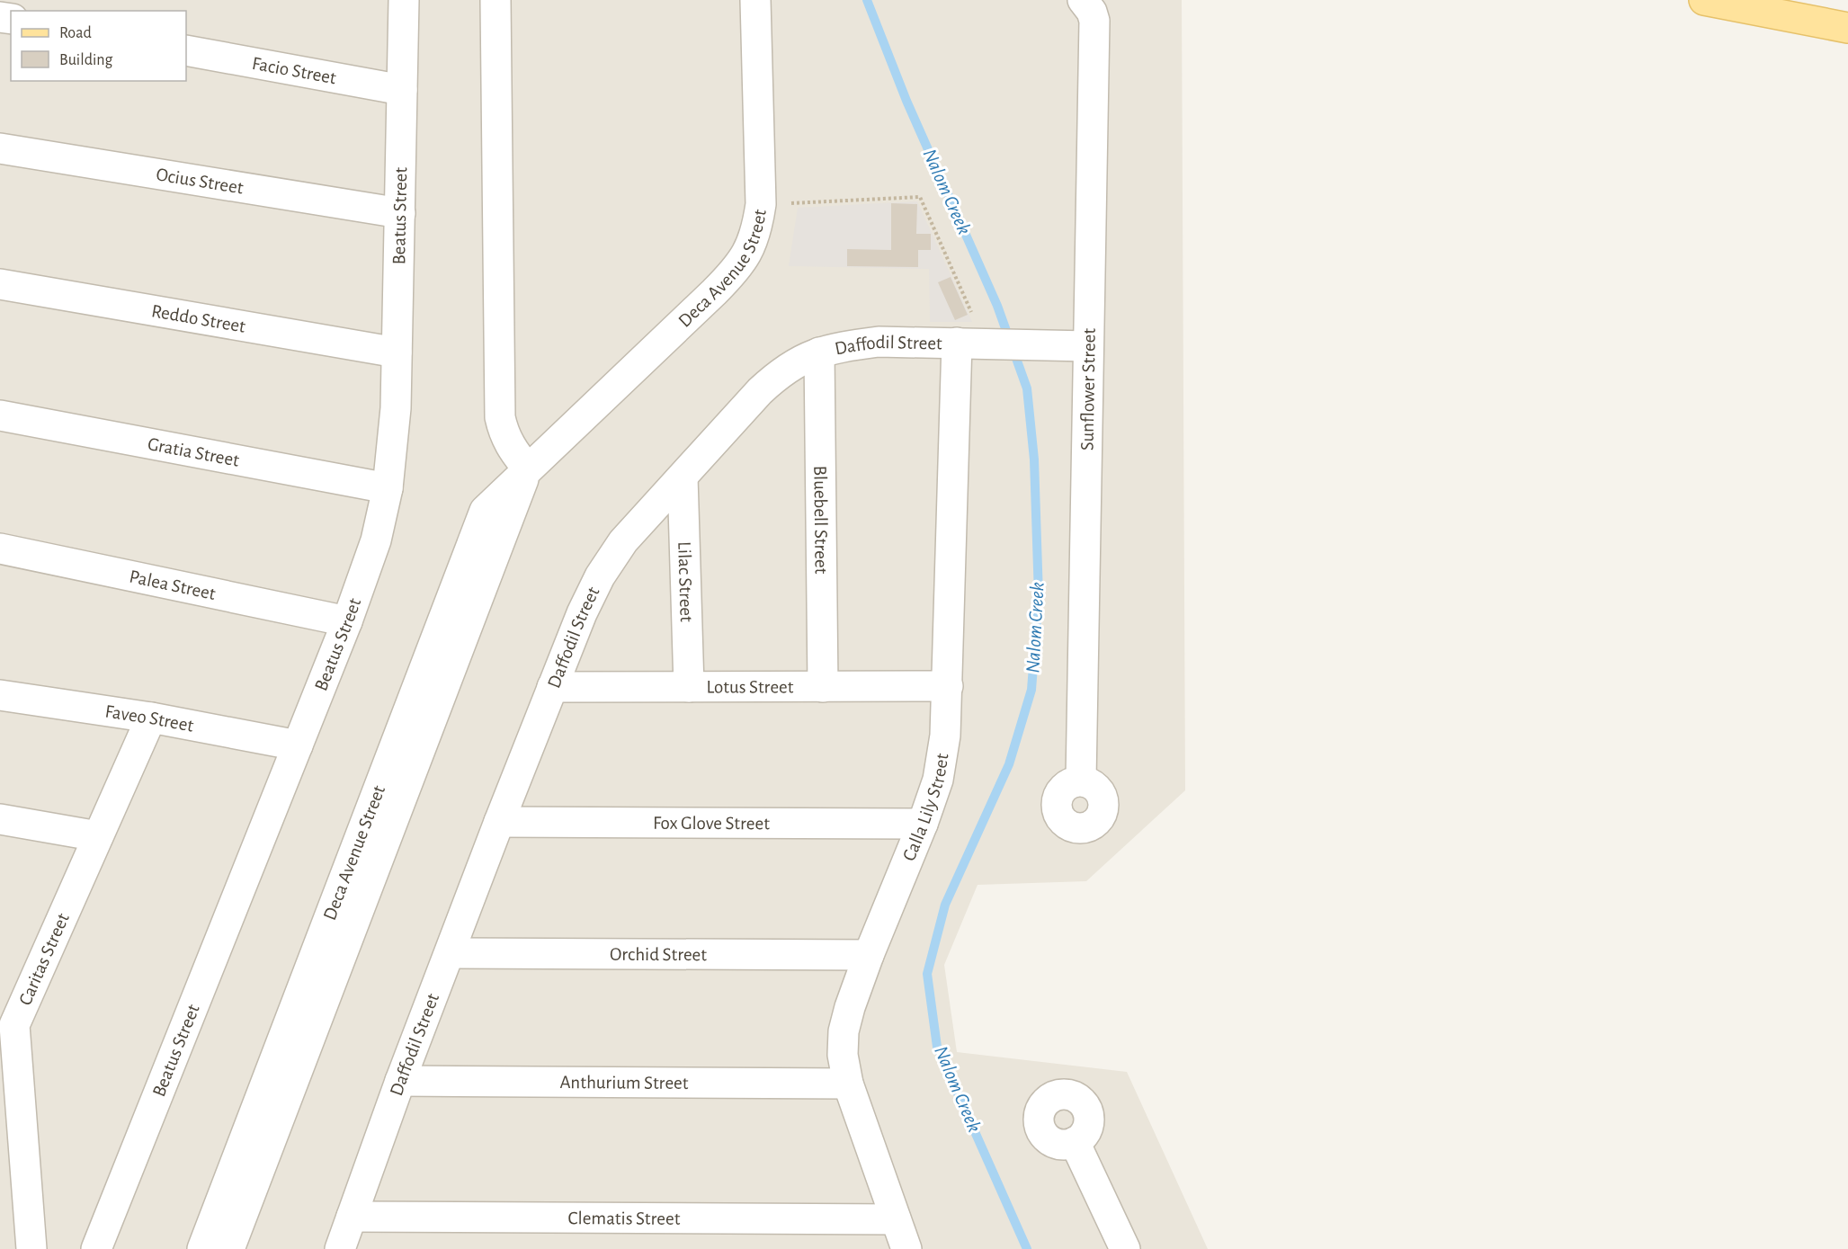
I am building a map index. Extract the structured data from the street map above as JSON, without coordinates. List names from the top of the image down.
{
  "streets": {
    "street": [
      "Facio Street",
      "Ocius Street",
      "Beatus Street",
      "Deca Avenue Street",
      "Reddo Street",
      "Daffodil Street",
      "Sunflower Street",
      "Gratia Street",
      "Bluebell Street",
      "Lilac Street",
      "Palea Street",
      "Lotus Street",
      "Faveo Street",
      "Calla Lily Street",
      "Fox Glove Street",
      "Orchid Street",
      "Caritas Street",
      "Anthurium Street",
      "Clematis Street"
    ]
  },
  "crossings": [
    ["Facio Street", "Beatus Street"],
    ["Ocius Street", "Beatus Street"],
    ["Beatus Street", "Reddo Street"],
    ["Beatus Street", "Gratia Street"],
    ["Beatus Street", "Palea Street"],
    ["Beatus Street", "Faveo Street"],
    ["Daffodil Street", "Sunflower Street"],
    ["Daffodil Street", "Bluebell Street"],
    ["Daffodil Street", "Lilac Street"],
    ["Daffodil Street", "Lotus Street"],
    ["Daffodil Street", "Calla Lily Street"],
    ["Daffodil Street", "Fox Glove Street"],
    ["Daffodil Street", "Orchid Street"],
    ["Daffodil Street", "Anthurium Street"],
    ["Daffodil Street", "Clematis Street"],
    ["Bluebell Street", "Lotus Street"],
    ["Lilac Street", "Lotus Street"],
    ["Lotus Street", "Calla Lily Street"],
    ["Faveo Street", "Caritas Street"],
    ["Calla Lily Street", "Fox Glove Street"],
    ["Calla Lily Street", "Orchid Street"],
    ["Calla Lily Street", "Anthurium Street"],
    ["Calla Lily Street", "Clematis Street"]
  ],
  "water": ["Nalom Creek"],
  "legend": ["Road", "Building"]
}
